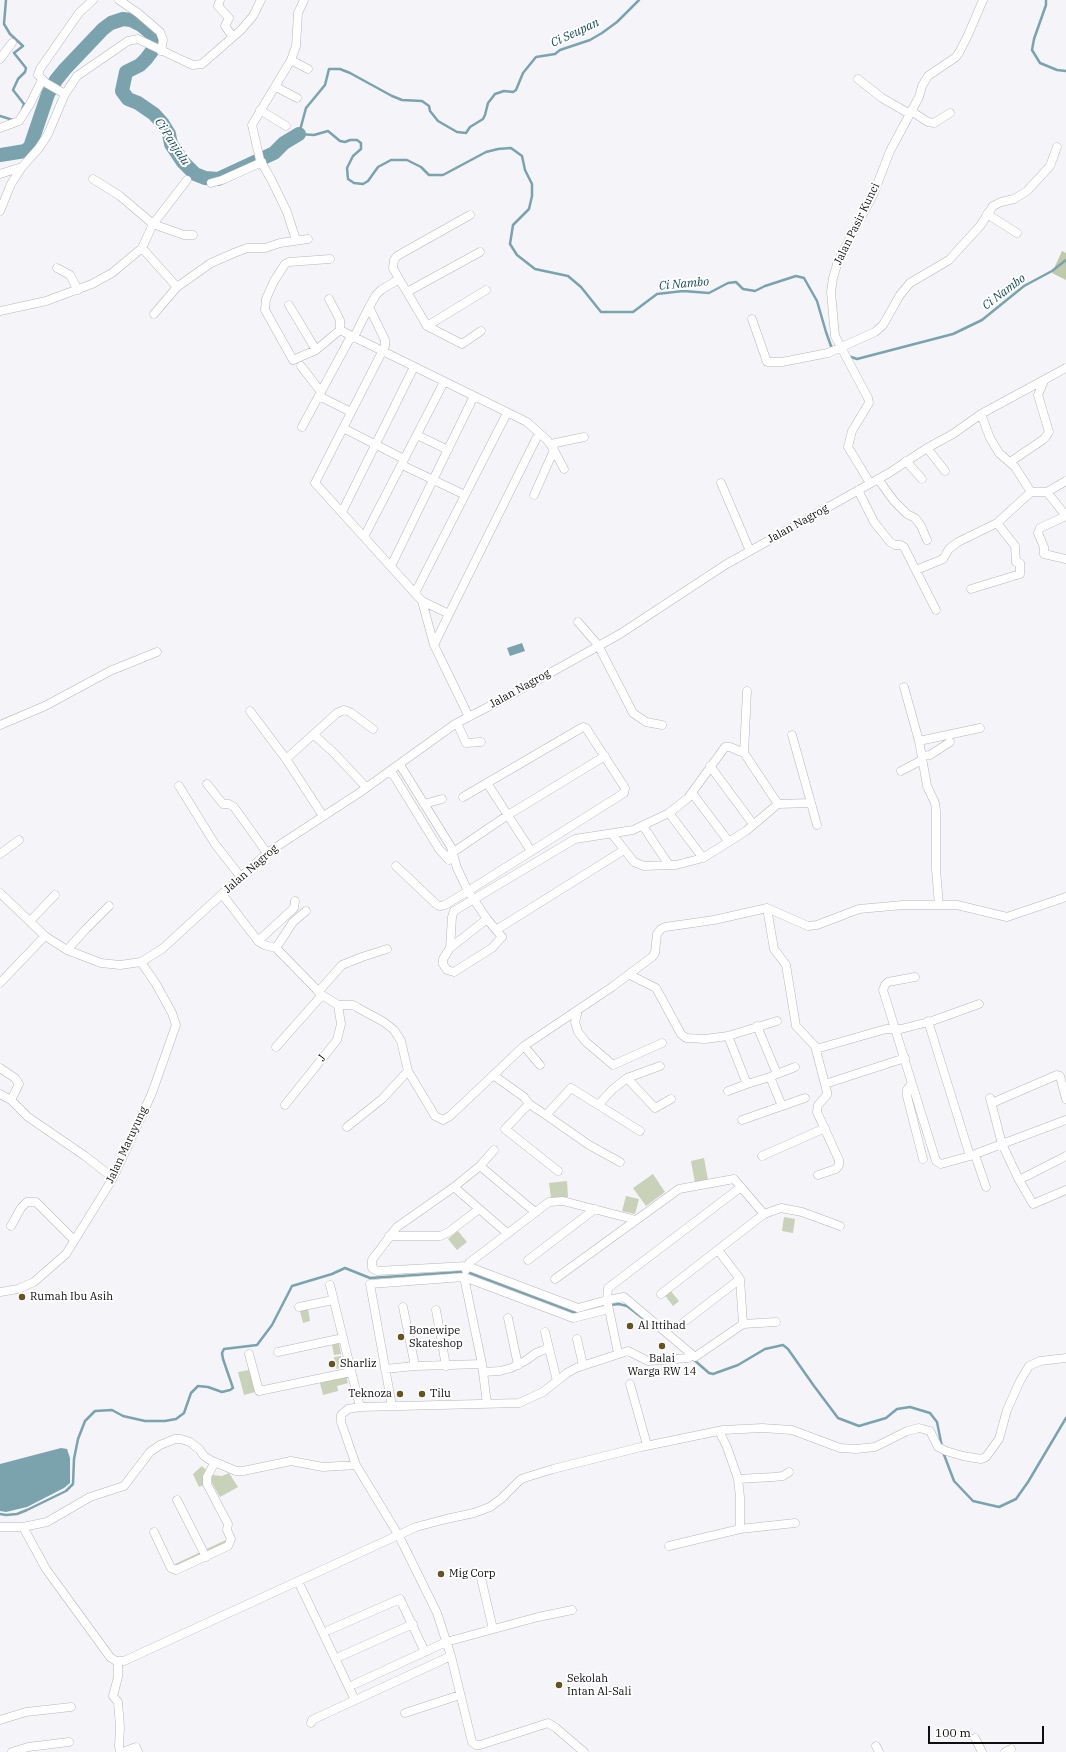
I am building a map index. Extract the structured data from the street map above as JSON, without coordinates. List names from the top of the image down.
{
  "streets": {
    "street": [
      "Jalan Pasir Kunci",
      "Jalan Nagrog",
      "J",
      "Jalan Maruyung"
    ]
  },
  "crossings": [
    ["Jalan Pasir Kunci", "Jalan Nagrog"],
    ["Jalan Nagrog", "Jalan Maruyung"]
  ],
  "water": ["Ci Seupan", "Ci Panjalu", "Ci Nambo"],
  "places": [
    "Rumah Ibu Asih",
    "Al Ittihad",
    "Bonewipe Skateshop",
    "Balai Warga RW 14",
    "Sharliz",
    "Teknoza",
    "Tilu",
    "Mig Corp",
    "Sekolah Intan Al-Sali"
  ],
  "scale_bar": "100 m"
}
